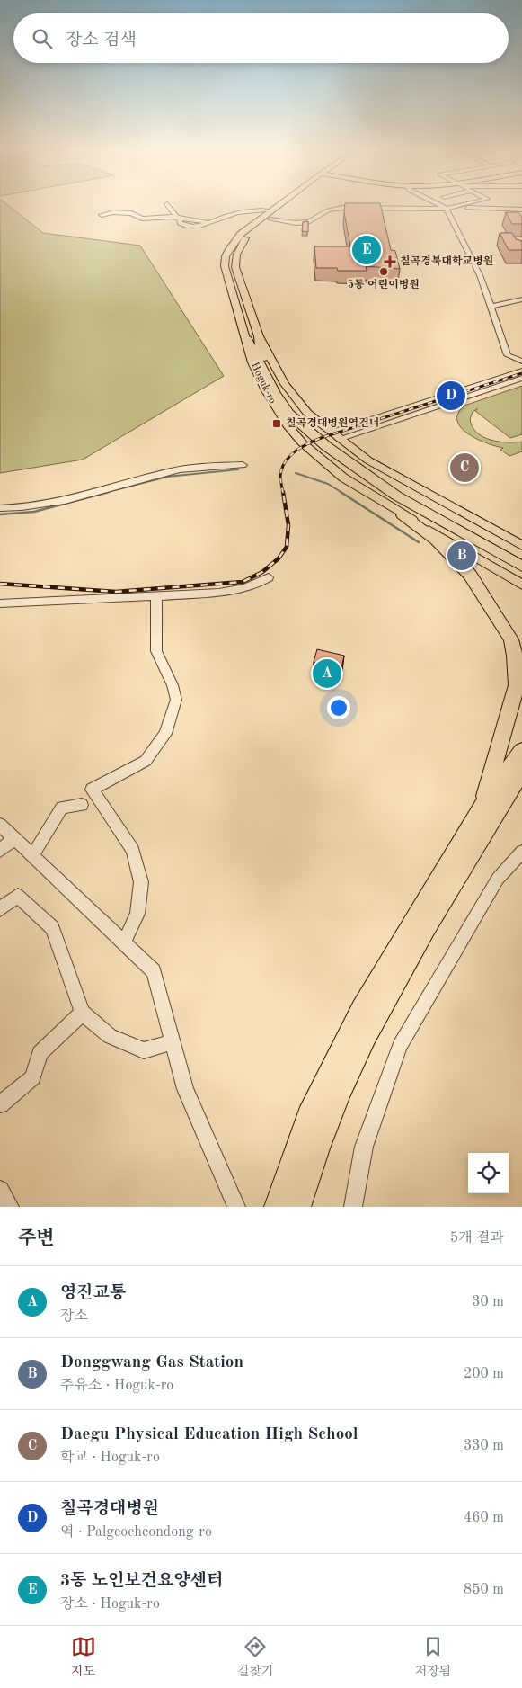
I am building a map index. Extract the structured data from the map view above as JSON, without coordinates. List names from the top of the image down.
{
  "streets": {
    "main road": ["Hoguk-ro"]
  },
  "places": {
    "health": ["칠곡경북대학교병원"],
    "other": ["5동 어린이병원"],
    "transit": ["칠곡경대병원역건너"]
  },
  "page": {
    "search": "장소 검색",
    "pins": [
      "E",
      "D",
      "C",
      "B",
      "A"
    ],
    "heading": ["주변", "5개 결과"],
    "list": [
      {
        "mark": "A",
        "name": "영진교통",
        "note": "장소",
        "value": "30 m"
      },
      {
        "mark": "B",
        "name": "Donggwang Gas Station",
        "note": "주유소 · Hoguk-ro",
        "value": "200 m"
      },
      {
        "mark": "C",
        "name": "Daegu Physical Education High School",
        "note": "학교 · Hoguk-ro",
        "value": "330 m"
      },
      {
        "mark": "D",
        "name": "칠곡경대병원",
        "note": "역 · Palgeocheondong-ro",
        "value": "460 m"
      },
      {
        "mark": "E",
        "name": "3동 노인보건요양센터",
        "note": "장소 · Hoguk-ro",
        "value": "850 m"
      }
    ],
    "nav": ["지도", "길찾기", "저장됨"]
  }
}
